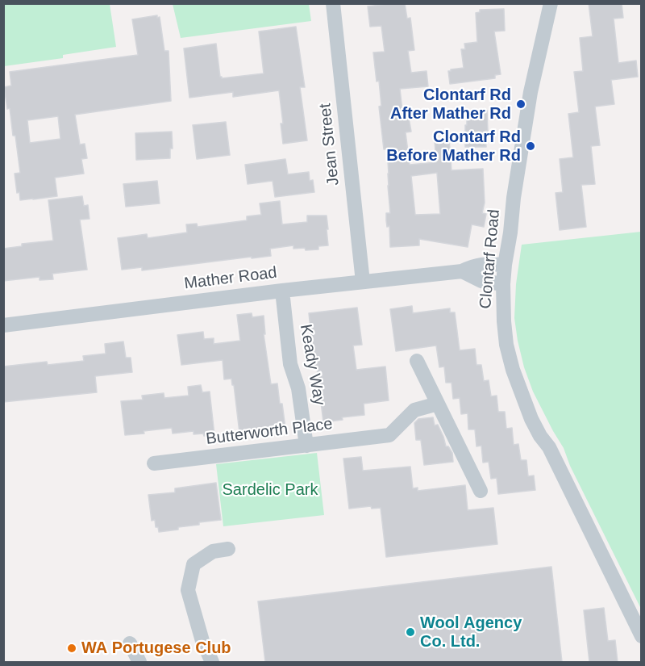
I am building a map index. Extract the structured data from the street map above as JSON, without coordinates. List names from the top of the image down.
{
  "streets": {
    "street": [
      "Jean Street",
      "Clontarf Road",
      "Mather Road",
      "Keady Way",
      "Butterworth Place"
    ]
  },
  "crossings": [
    ["Jean Street", "Mather Road"],
    ["Clontarf Road", "Mather Road"],
    ["Mather Road", "Keady Way"],
    ["Keady Way", "Butterworth Place"]
  ],
  "parks": ["Sardelic Park"],
  "places": [
    "Clontarf Rd After Mather Rd",
    "Clontarf Rd Before Mather Rd",
    "Wool Agency Co. Ltd.",
    "WA Portugese Club"
  ]
}
